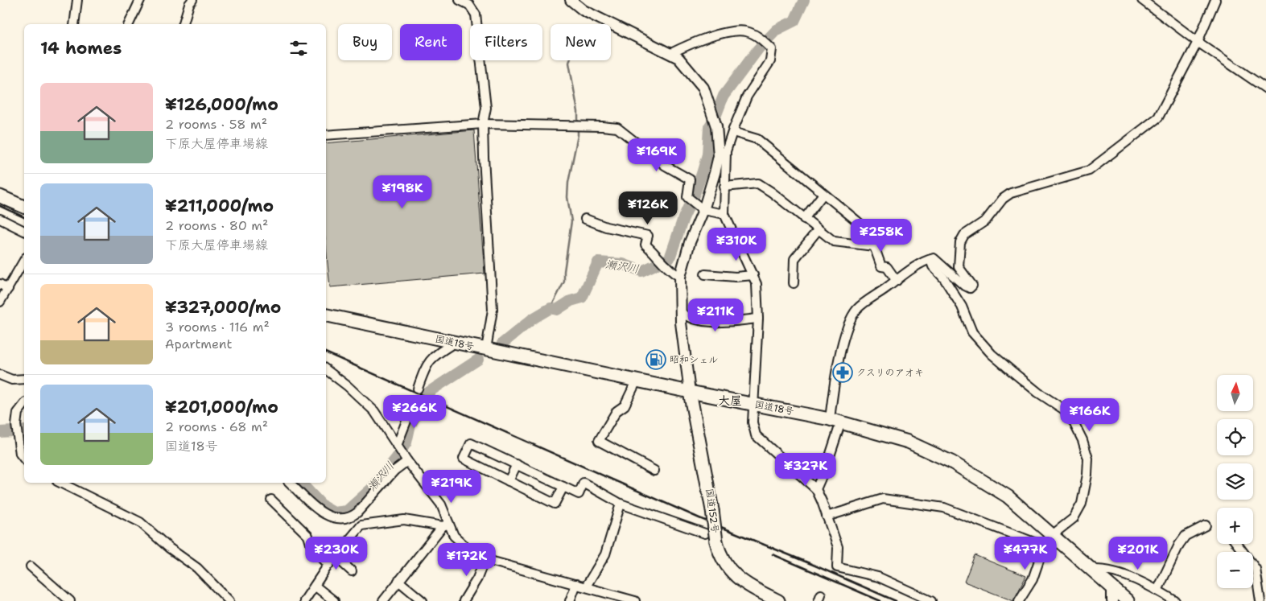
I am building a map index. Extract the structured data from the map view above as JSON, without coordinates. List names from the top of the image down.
{
  "streets": {
    "highway": ["国道18号", "国道152号"]
  },
  "crossings": [
    ["国道18号", "国道152号"]
  ],
  "districts": ["大屋"],
  "water": ["瀬沢川"],
  "places": {
    "fuel station": ["昭和シェル"],
    "pharmacy": ["クスリのアオキ"]
  },
  "north": "top",
  "page": {
    "chip": [
      "Buy",
      "Rent",
      "Filters",
      "New"
    ],
    "heading": "14 homes",
    "list": [
      {
        "name": "¥126,000/mo",
        "note": "2 rooms · 58 m² · 下原大屋停車場線"
      },
      {
        "name": "¥211,000/mo",
        "note": "2 rooms · 80 m² · 下原大屋停車場線"
      },
      {
        "name": "¥327,000/mo",
        "note": "3 rooms · 116 m² · Apartment"
      },
      {
        "name": "¥201,000/mo",
        "note": "2 rooms · 68 m² · 国道18号"
      }
    ],
    "price": [
      "¥169K",
      "¥198K",
      "¥126K",
      "¥258K",
      "¥310K",
      "¥211K",
      "¥266K",
      "¥166K",
      "¥327K",
      "¥219K",
      "¥230K",
      "¥477K",
      "¥201K",
      "¥172K"
    ],
    "map_buttons": ["+", "−"]
  }
}
